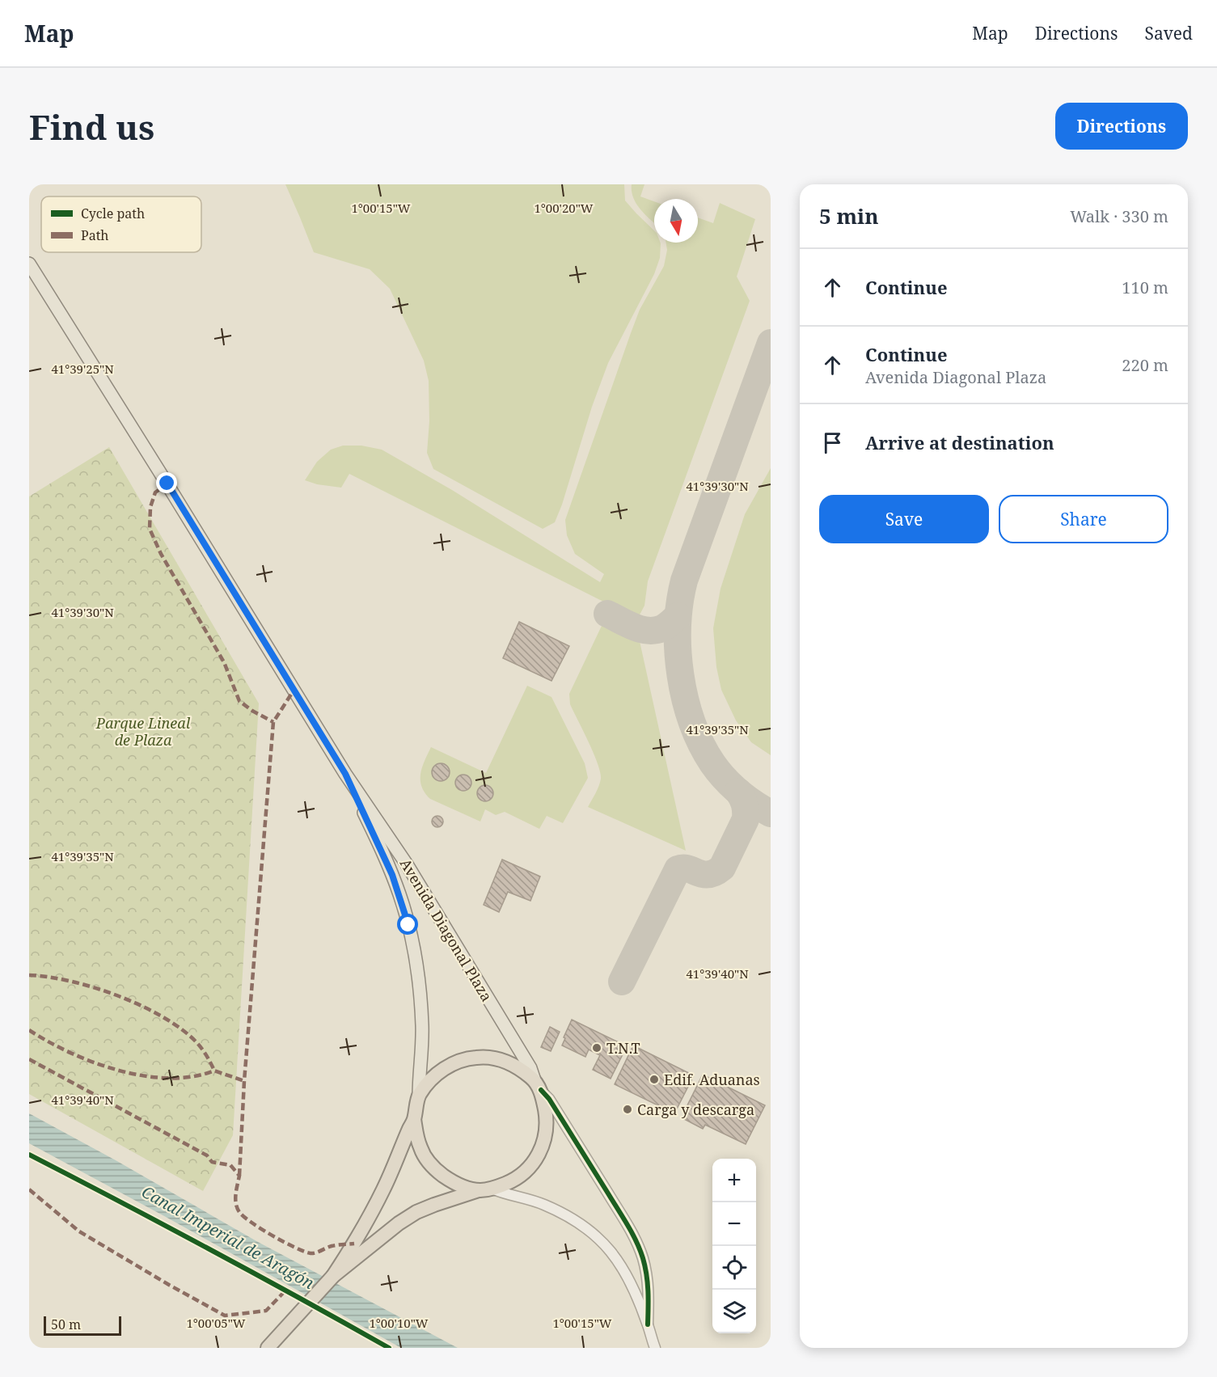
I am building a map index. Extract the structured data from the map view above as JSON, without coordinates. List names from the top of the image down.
{
  "streets": {
    "main road": ["Avenida Diagonal Plaza"]
  },
  "water": ["Canal Imperial de Aragón"],
  "parks": ["Parque Lineal de Plaza"],
  "places": ["T.N.T", "Edif. Aduanas", "Carga y descarga"],
  "legend": ["Cycle path", "Path"],
  "scale_bar": "50 m",
  "north": "bottom",
  "page": {
    "header": "Map",
    "nav": ["Map", "Directions", "Saved"],
    "buttons": [
      "Directions",
      ["Save", "Share"]
    ],
    "title": "Find us",
    "heading": ["5 min", "Walk · 330 m"],
    "list": [
      ["Continue", "110 m"],
      ["Continue", "Avenida Diagonal Plaza", "220 m"],
      "Arrive at destination"
    ],
    "map_buttons": ["+", "−"],
    "scale": "50 m"
  },
  "coordinates": [
    "1°00'15\"W",
    "1°00'20\"W",
    "41°39'25\"N",
    "41°39'30\"N",
    "41°39'35\"N",
    "41°39'40\"N",
    "1°00'05\"W",
    "1°00'10\"W"
  ]
}
